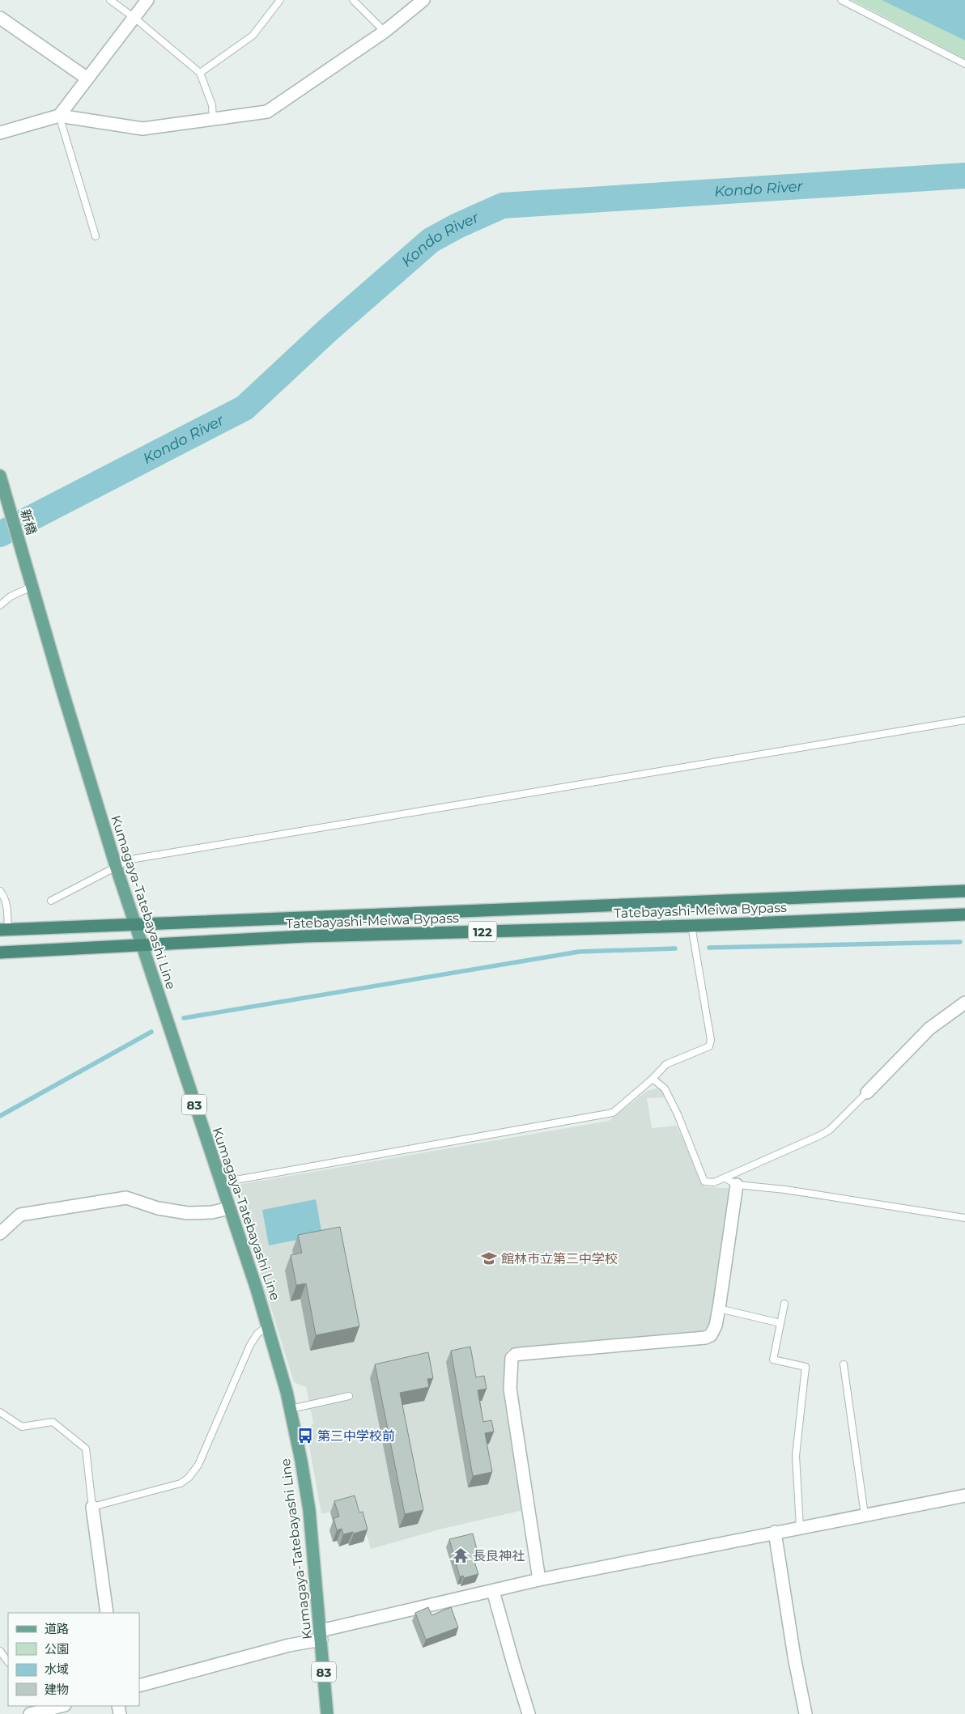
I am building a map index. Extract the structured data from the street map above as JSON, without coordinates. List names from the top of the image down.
{
  "streets": {
    "highway": ["Tatebayashi-Meiwa Bypass", "122"],
    "main road": ["新橋", "Kumagaya-Tatebayashi Line", "83"]
  },
  "crossings": [
    ["新橋", "Kumagaya-Tatebayashi Line"],
    ["Kumagaya-Tatebayashi Line", "Tatebayashi-Meiwa Bypass"]
  ],
  "water": ["Kondo River"],
  "places": {
    "school or university": ["館林市立第三中学校"],
    "bus stop": ["第三中学校前"],
    "temple": ["長良神社"]
  },
  "legend": [
    "道路",
    "公園",
    "水域",
    "建物"
  ]
}
